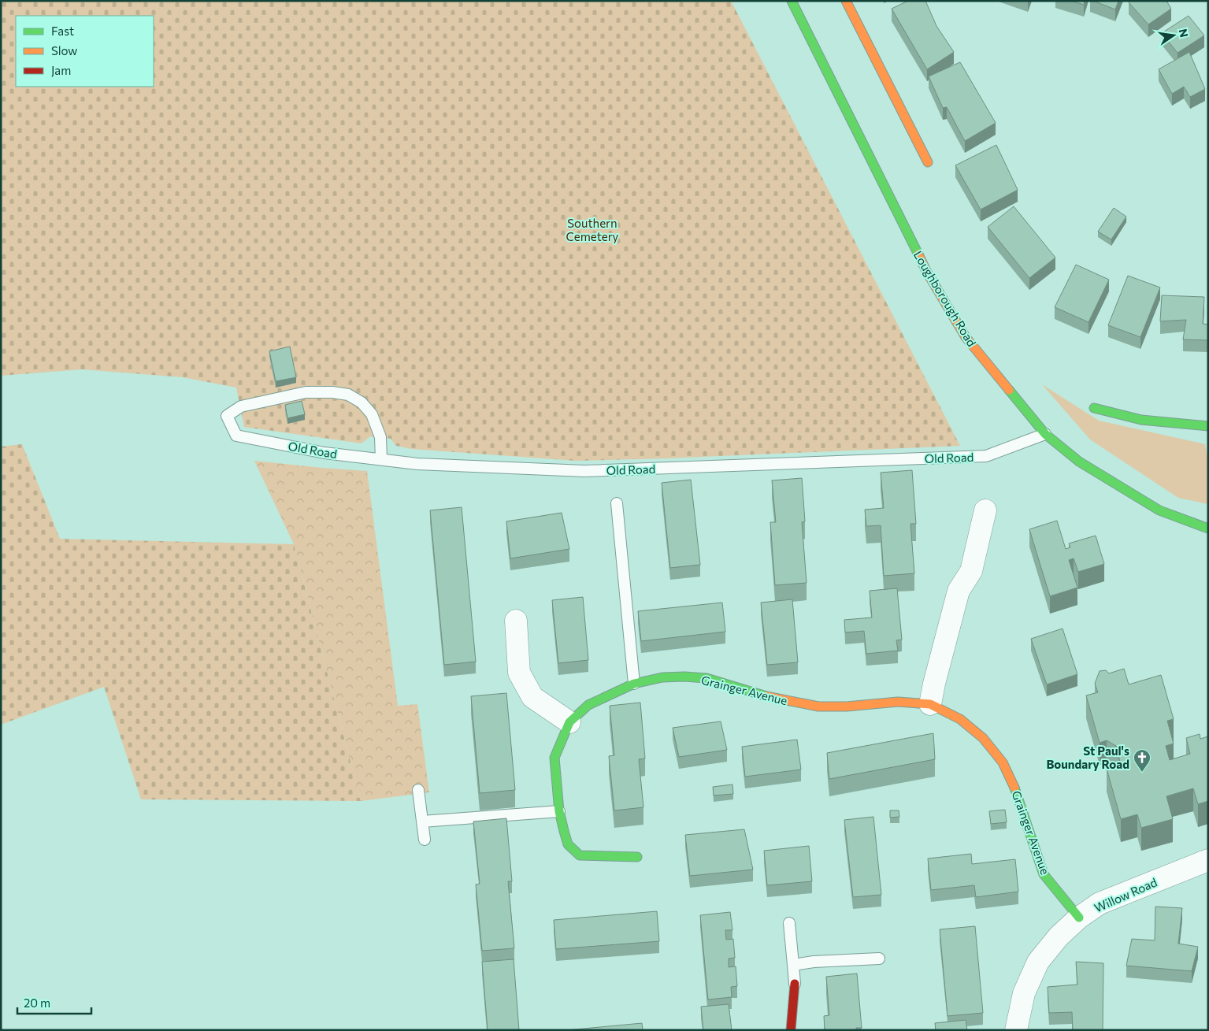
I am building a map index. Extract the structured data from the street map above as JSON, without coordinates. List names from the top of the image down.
{
  "streets": {
    "street": ["Loughborough Road", "Grainger Avenue", "Willow Road"],
    "lane": ["Old Road"]
  },
  "crossings": [
    ["Loughborough Road", "Old Road"],
    ["Grainger Avenue", "Willow Road"]
  ],
  "parks": ["Southern Cemetery"],
  "places": {
    "church": ["St Paul's Boundary Road"]
  },
  "legend": ["Fast", "Slow", "Jam"],
  "scale_bar": "20 m",
  "north": "right"
}
